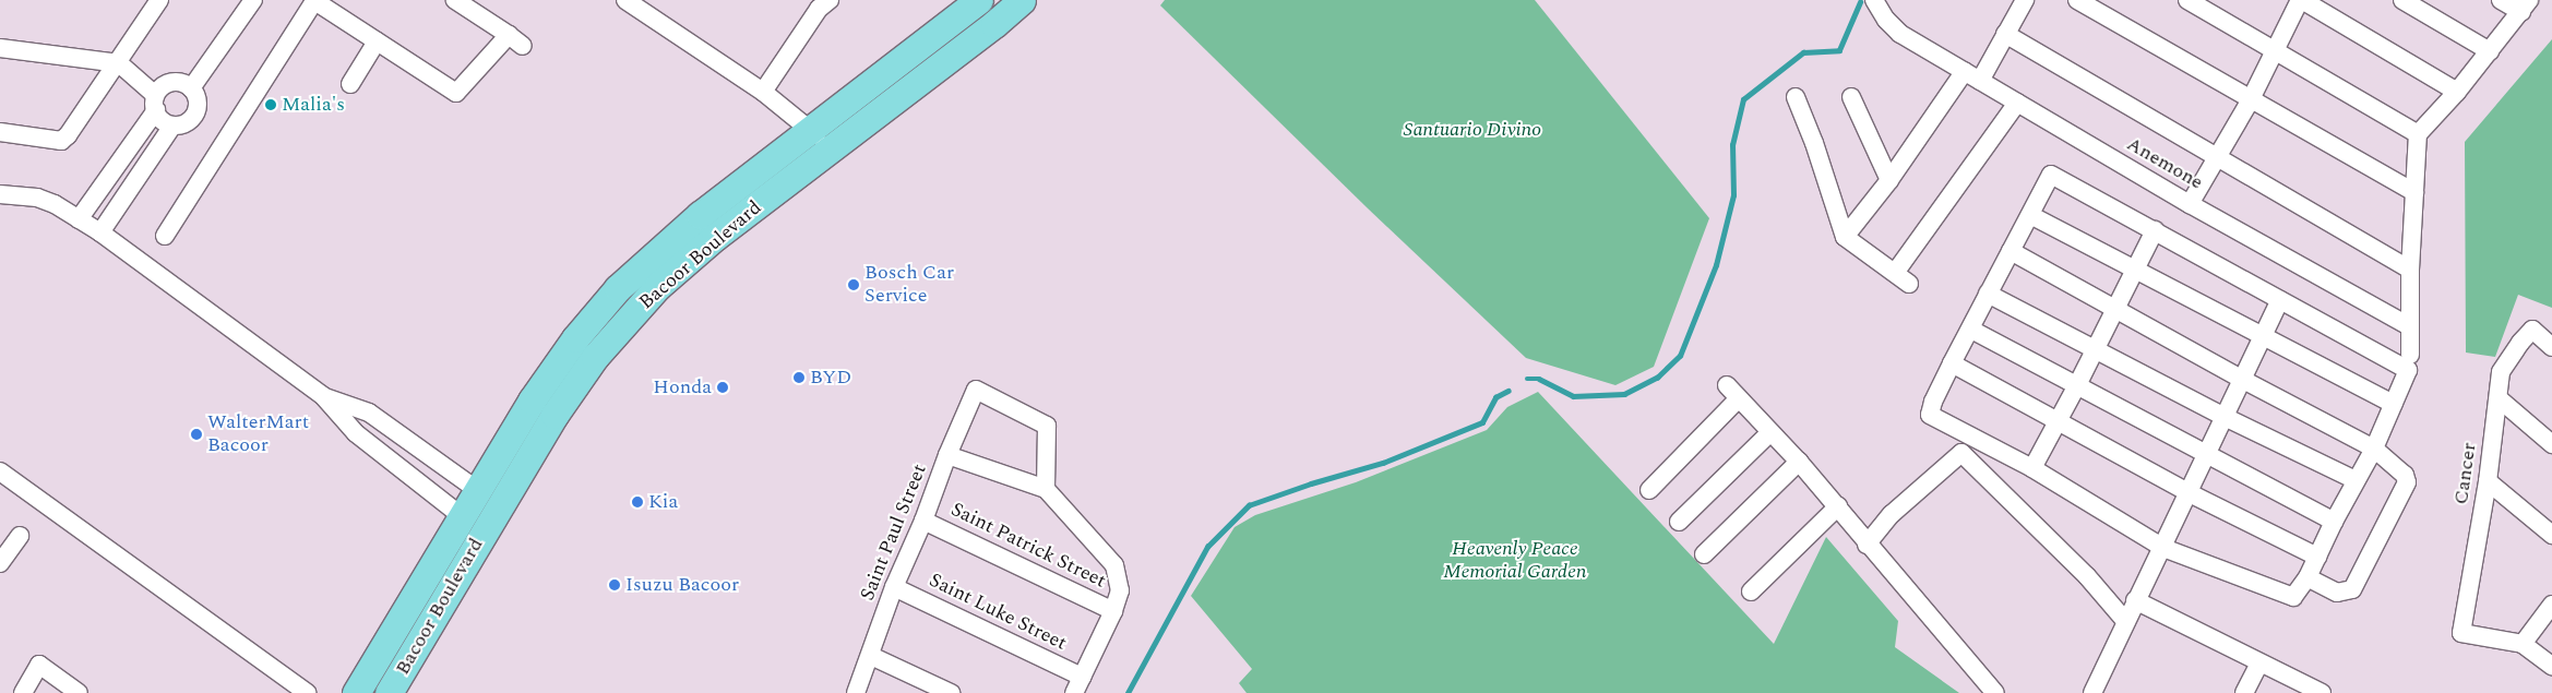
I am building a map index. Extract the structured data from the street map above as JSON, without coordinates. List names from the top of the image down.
{
  "streets": {
    "main road": ["Bacoor Boulevard"],
    "street": [
      "Anemone",
      "Cancer",
      "Saint Paul Street",
      "Saint Patrick Street",
      "Saint Luke Street"
    ]
  },
  "crossings": [
    ["Saint Paul Street", "Saint Patrick Street"],
    ["Saint Paul Street", "Saint Luke Street"]
  ],
  "parks": ["Santuario Divino", "Heavenly Peace Memorial Garden"],
  "places": [
    "Malia's",
    "Bosch Car Service",
    "BYD",
    "Honda",
    "WalterMart Bacoor",
    "Kia",
    "Isuzu Bacoor"
  ]
}
